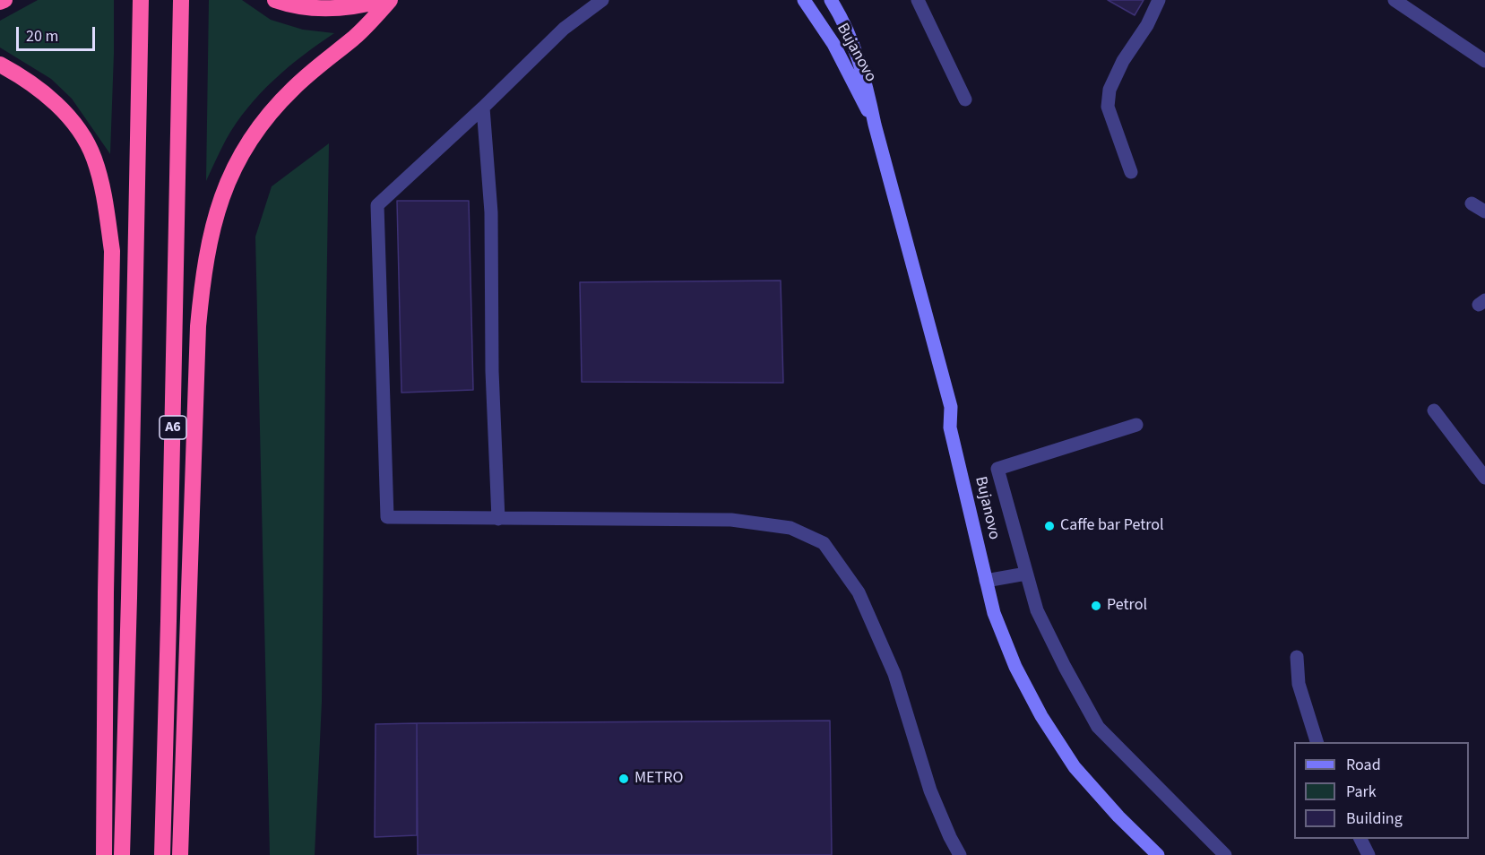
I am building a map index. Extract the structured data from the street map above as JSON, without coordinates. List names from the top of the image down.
{
  "streets": {
    "highway": ["A6"],
    "main road": ["Bujanovo"]
  },
  "places": ["Caffe bar Petrol", "Petrol", "METRO"],
  "legend": ["Road", "Park", "Building"],
  "scale_bar": "20 m"
}
